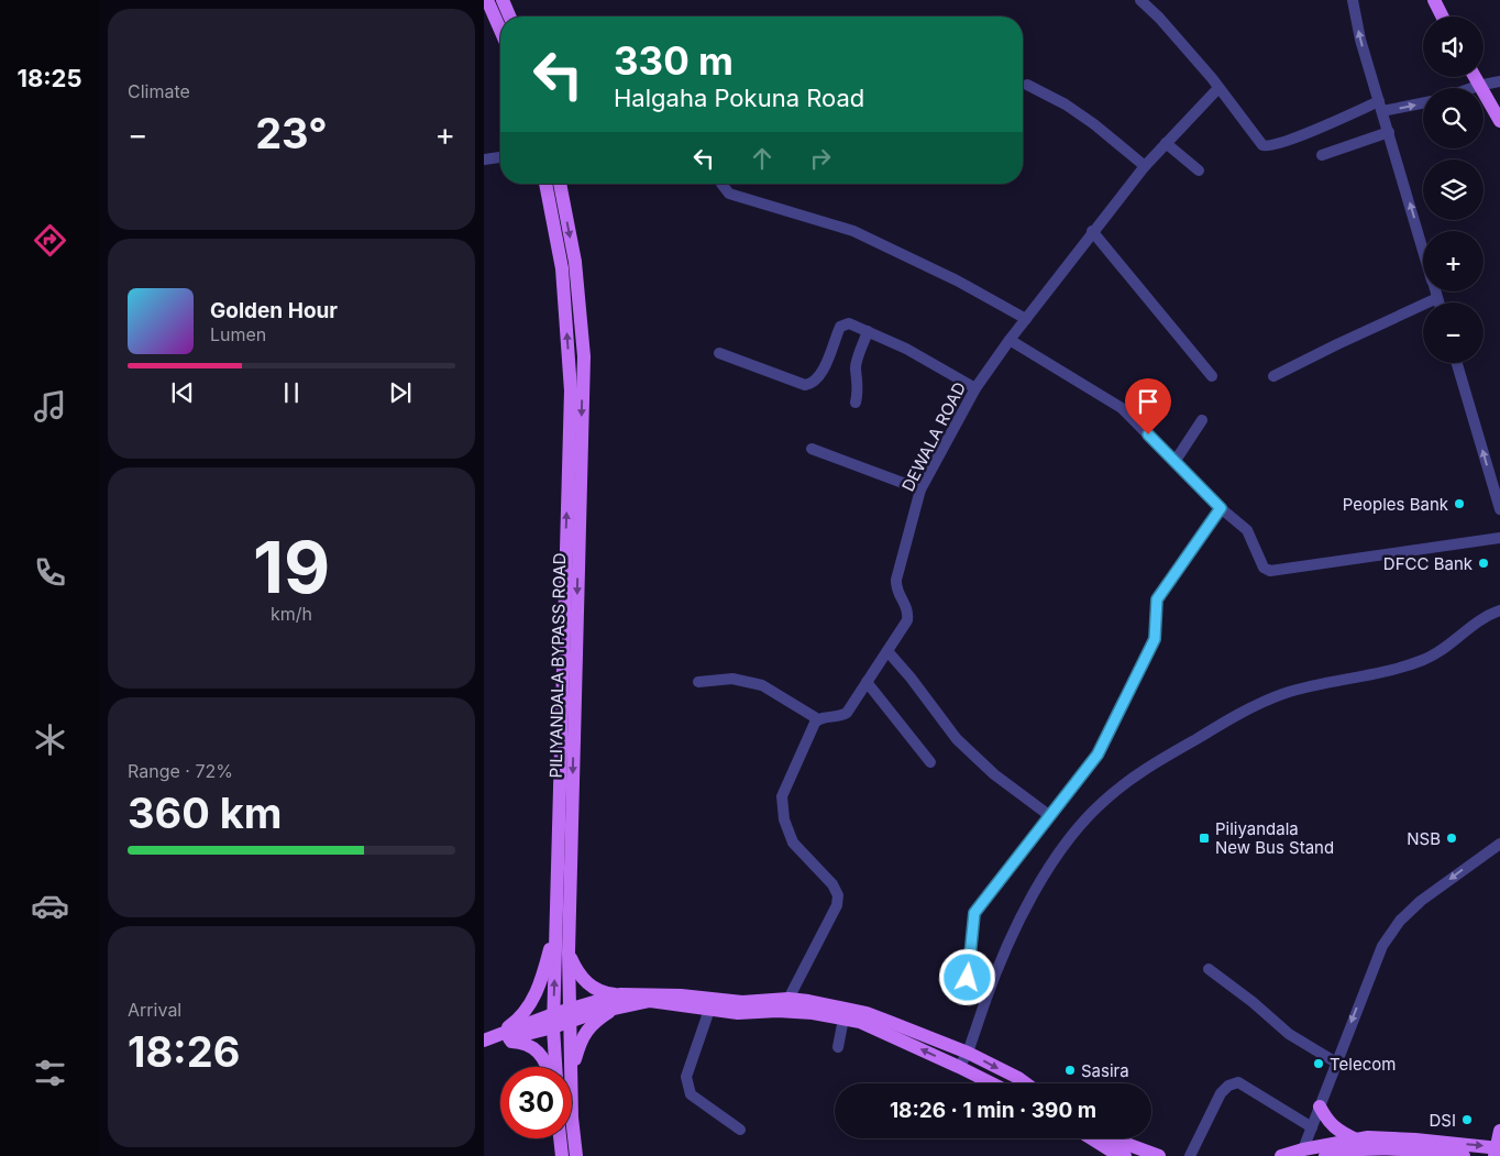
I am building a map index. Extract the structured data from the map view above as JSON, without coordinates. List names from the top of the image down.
{
  "streets": {
    "main road": ["PILIYANDALA BYPASS ROAD"],
    "street": ["DEWALA ROAD"]
  },
  "places": {
    "other": [
      "Peoples Bank",
      "DFCC Bank",
      "NSB",
      "Telecom",
      "Sasira",
      "DSI"
    ],
    "transit": ["Piliyandala New Bus Stand"]
  },
  "page": {
    "tabs": "18:25",
    "tile": [
      "Climate",
      ["19", "km/h"],
      ["Range · 72%", "360 km"],
      ["Arrival", "18:26"]
    ],
    "map_buttons": ["+", "−"],
    "turn": ["330 m", "Halgaha Pokuna Road"],
    "heat": ["−", "23°", "+"],
    "song": ["Golden Hour", "Lumen"],
    "limit": "30",
    "trip": "18:26 · 1 min · 390 m"
  }
}
